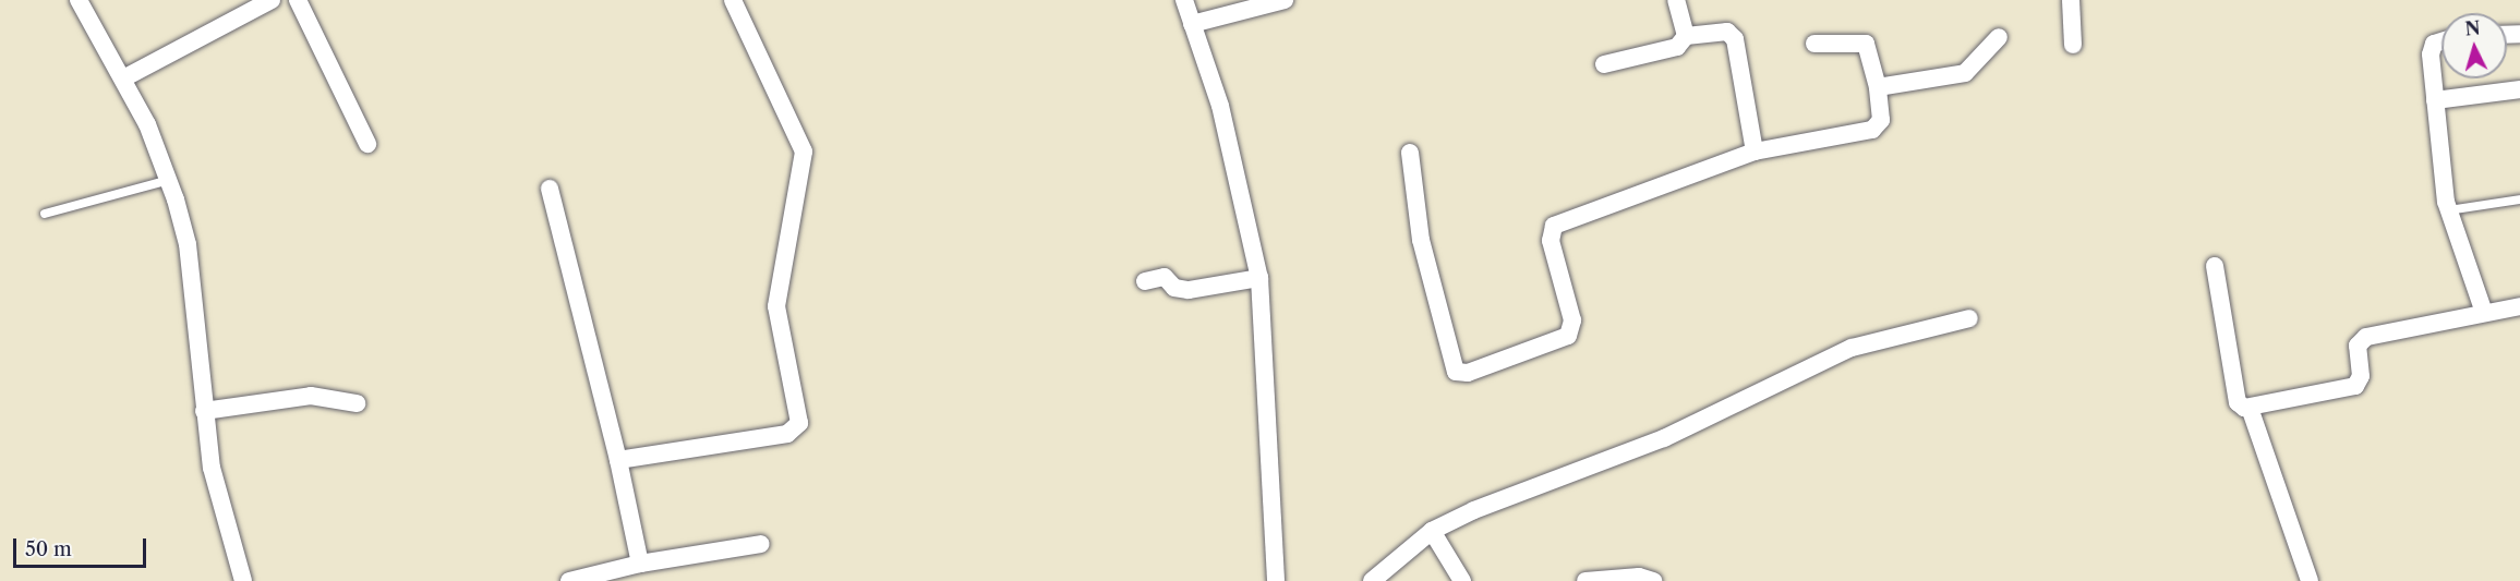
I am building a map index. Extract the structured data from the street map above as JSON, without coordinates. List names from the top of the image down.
{
  "scale_bar": "50 m",
  "north": "top"
}
